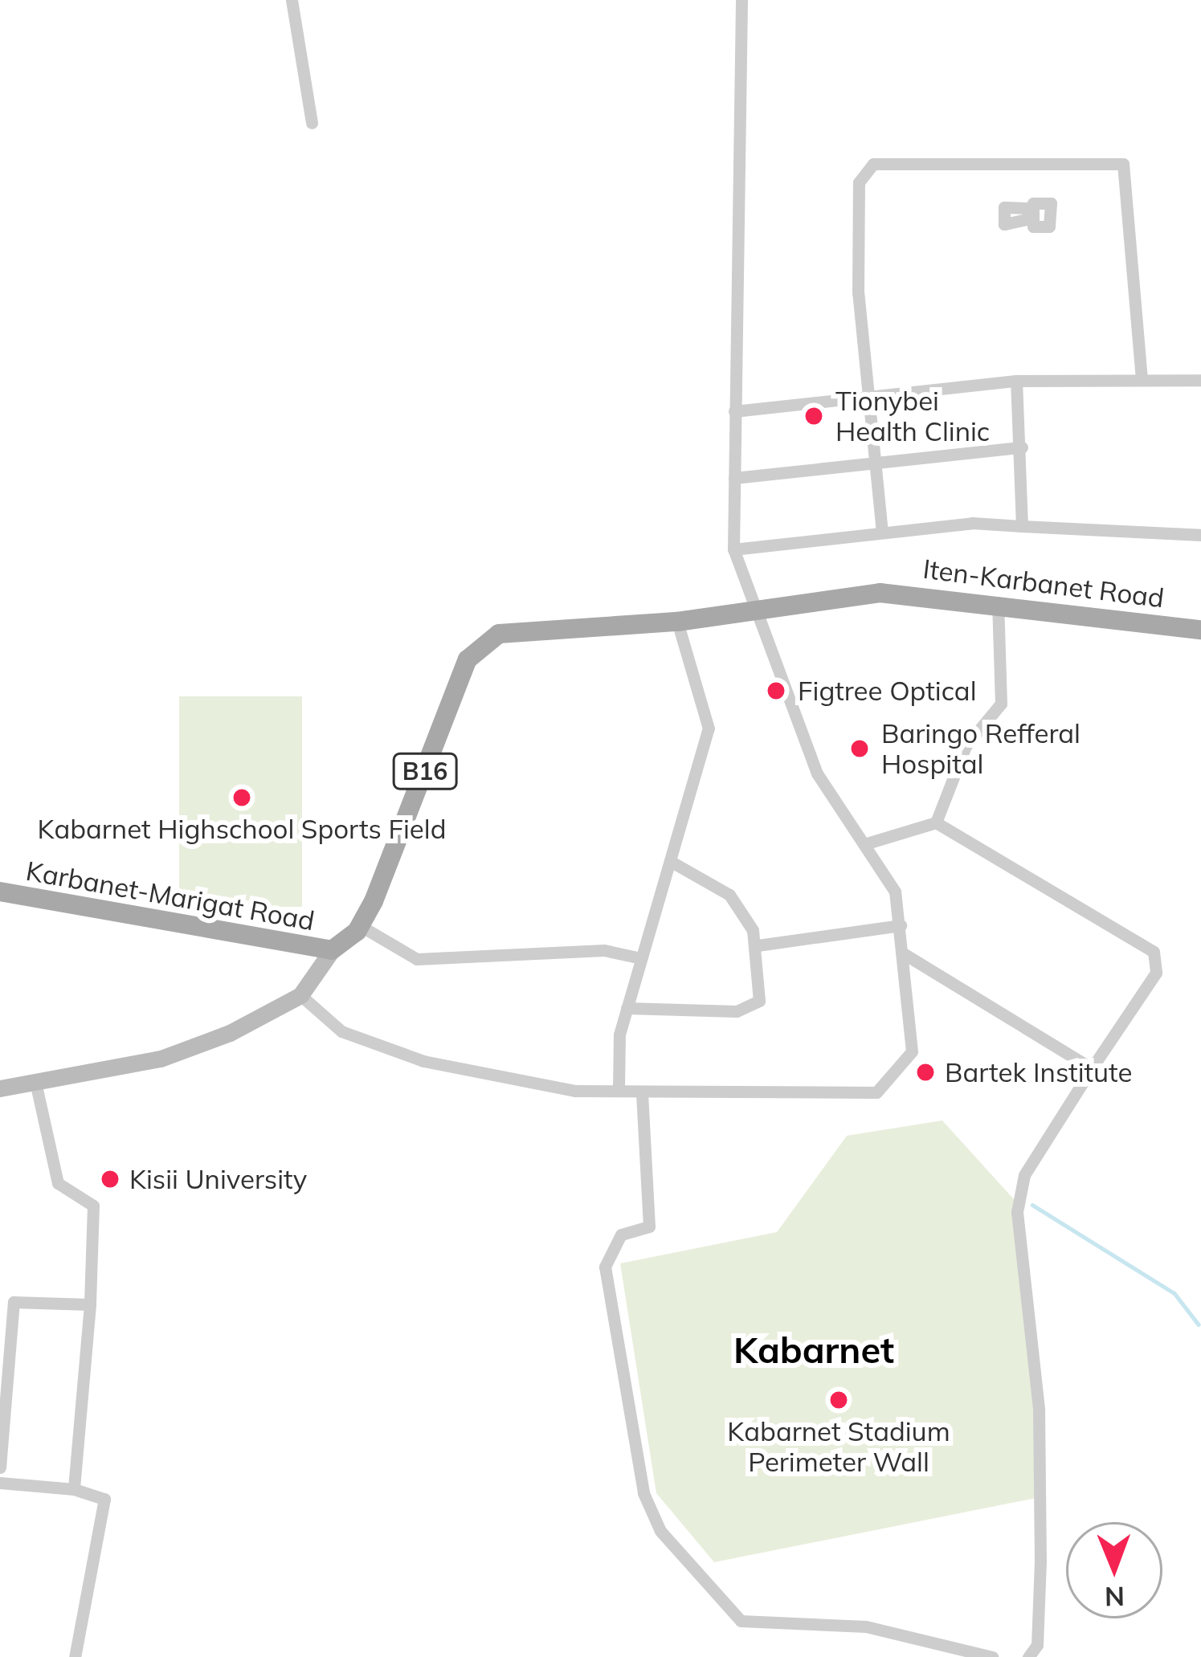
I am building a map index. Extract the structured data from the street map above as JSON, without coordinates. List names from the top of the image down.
{
  "streets": {
    "main road": ["Iten-Karbanet Road", "B16", "Karbanet-Marigat Road"]
  },
  "crossings": [
    ["Iten-Karbanet Road", "Karbanet-Marigat Road"]
  ],
  "districts": ["Kabarnet"],
  "places": [
    "Tionybei Health Clinic",
    "Figtree Optical",
    "Baringo Refferal Hospital",
    "Kabarnet Highschool Sports Field",
    "Bartek Institute",
    "Kisii University",
    "Kabarnet Stadium Perimeter Wall"
  ],
  "north": "bottom"
}
